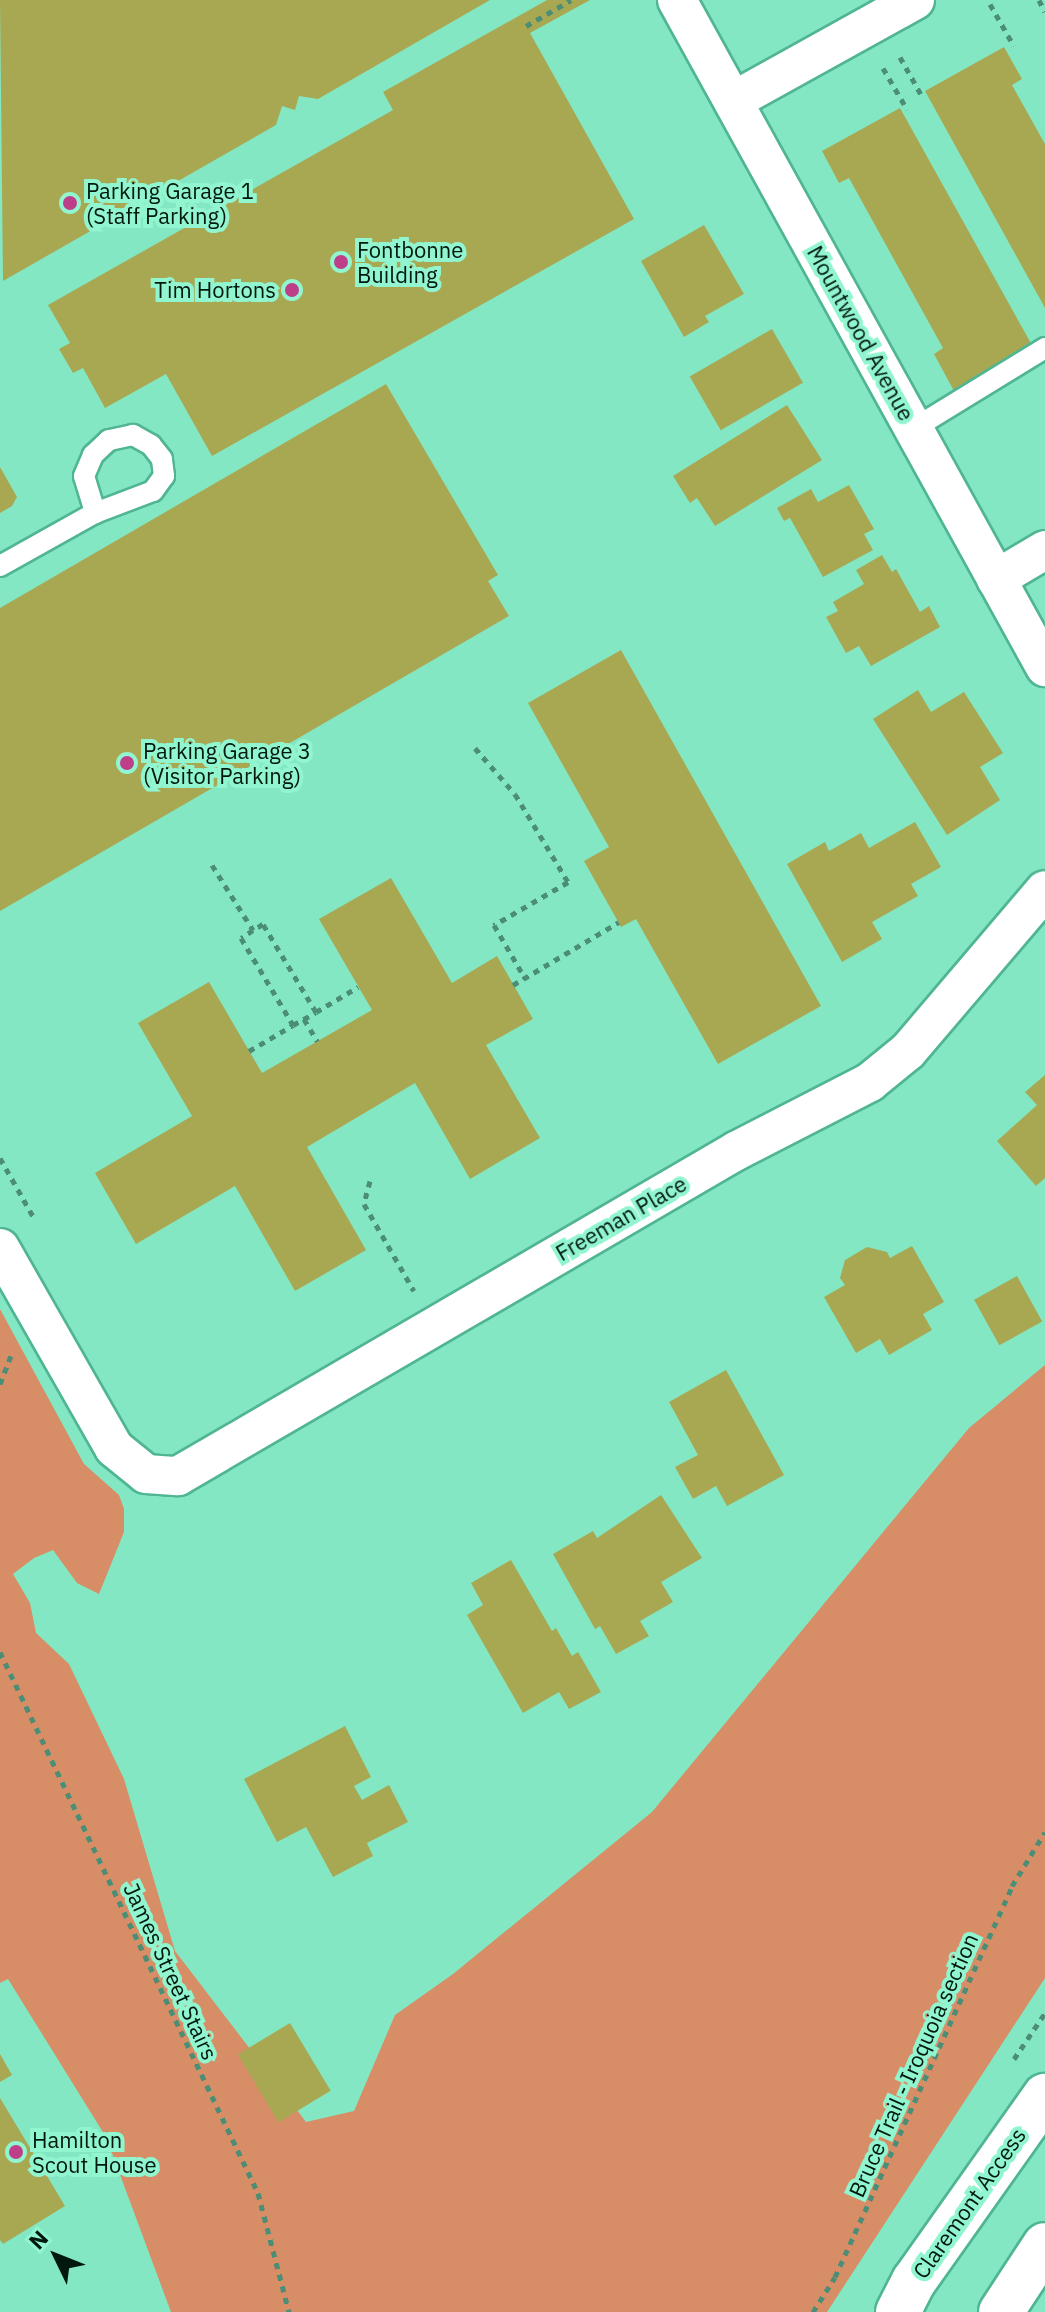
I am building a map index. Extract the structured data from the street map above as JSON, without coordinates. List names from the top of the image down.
{
  "streets": {
    "main road": ["Claremont Access"],
    "street": ["Mountwood Avenue", "Freeman Place"],
    "path": ["James Street Stairs", "Bruce Trail - Iroquoia section"]
  },
  "places": [
    "Parking Garage 1 (Staff Parking)",
    "Fontbonne Building",
    "Tim Hortons",
    "Parking Garage 3 (Visitor Parking)",
    "Hamilton Scout House"
  ],
  "north": "top left"
}
